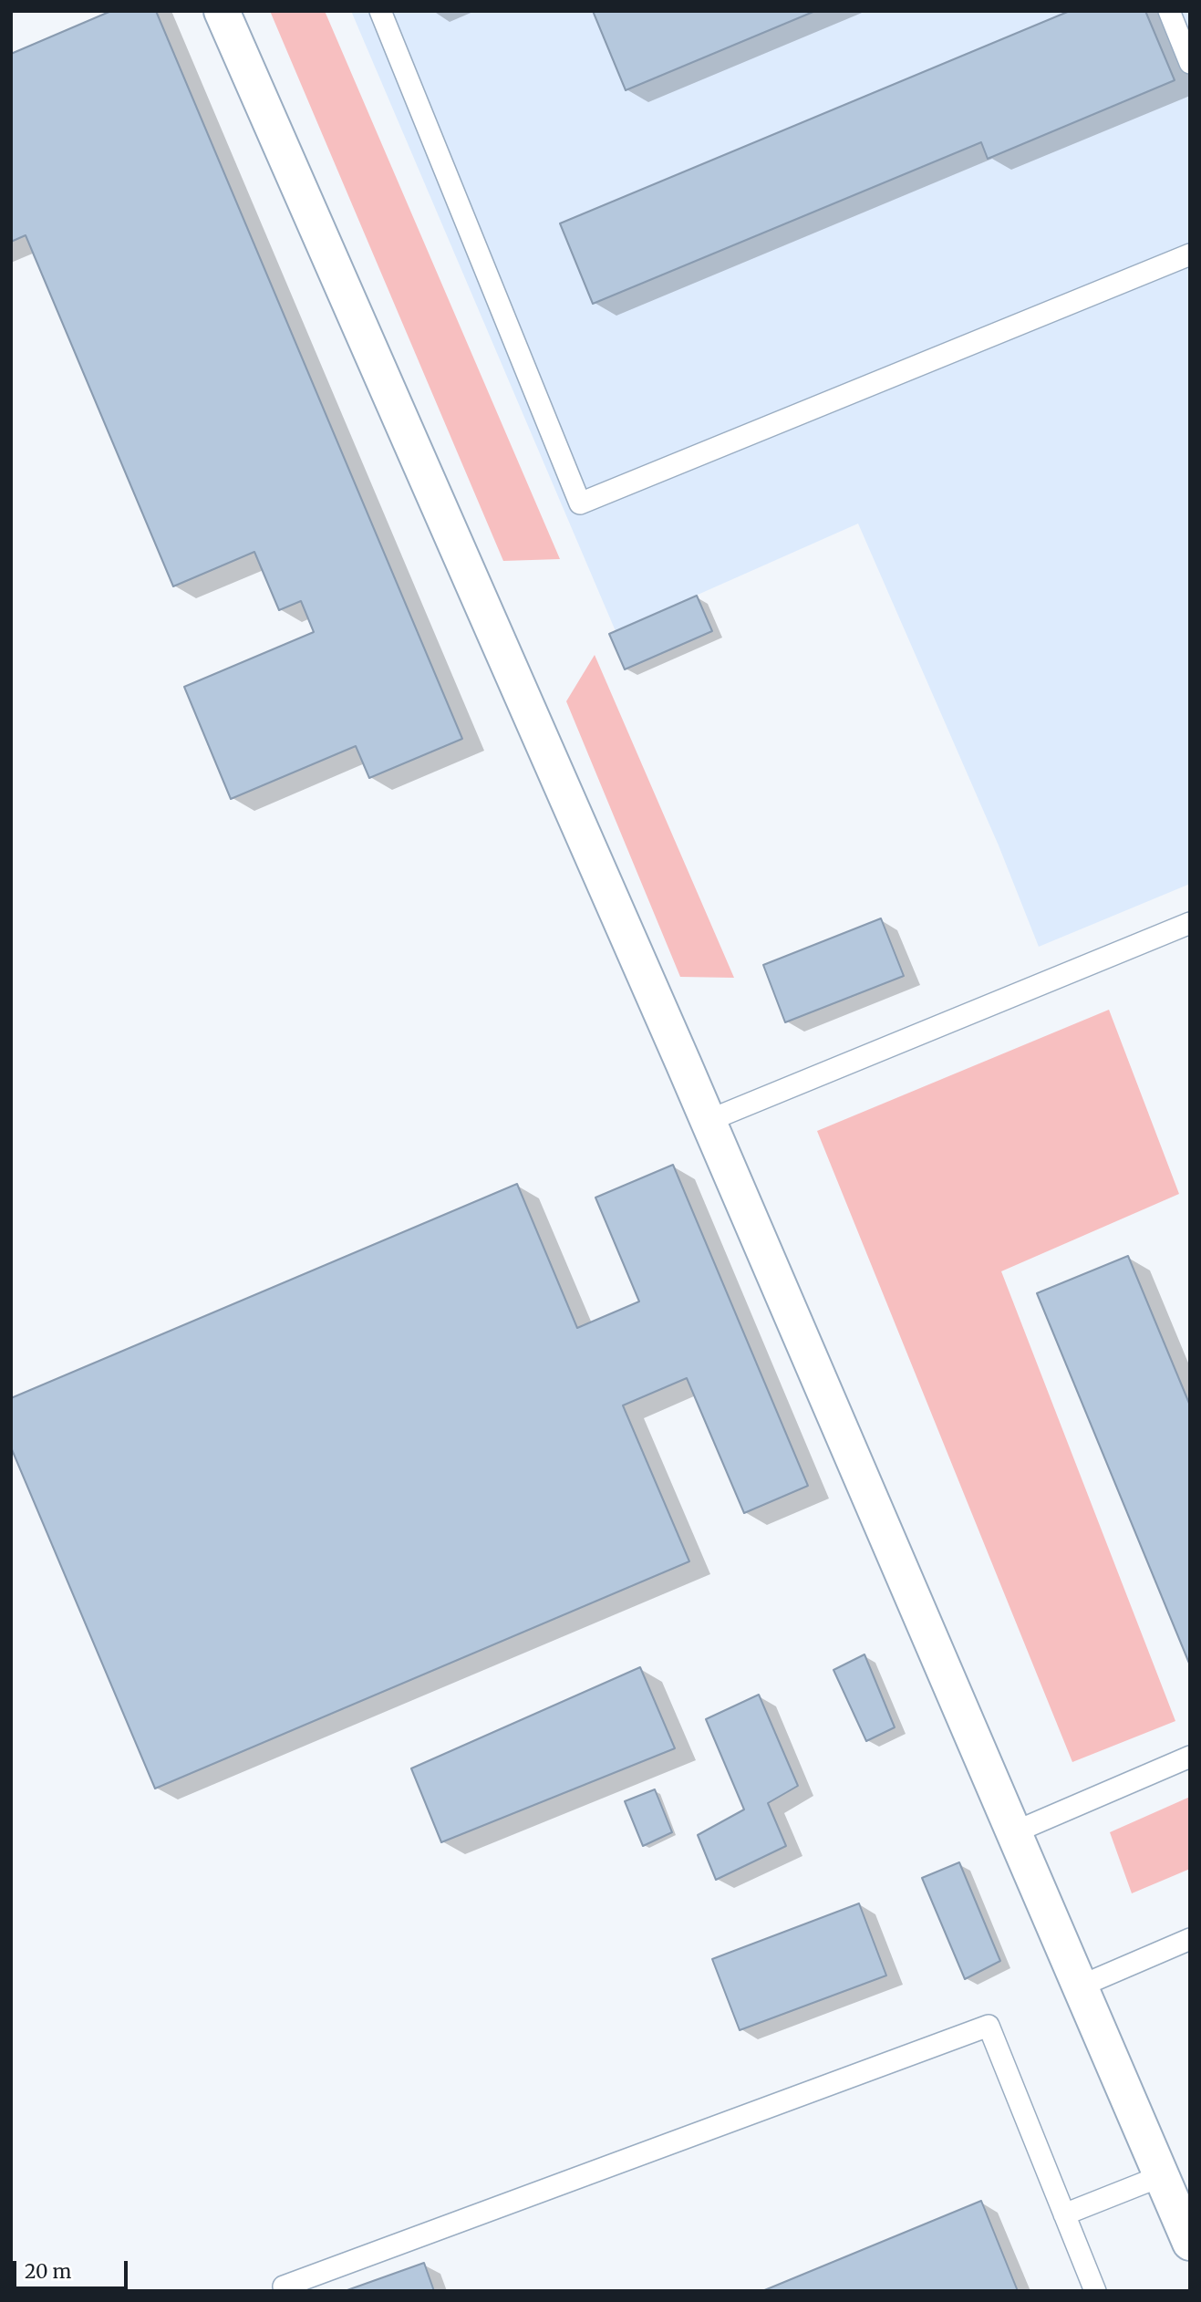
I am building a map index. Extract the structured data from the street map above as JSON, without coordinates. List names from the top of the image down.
{
  "scale_bar": "20 m"
}
